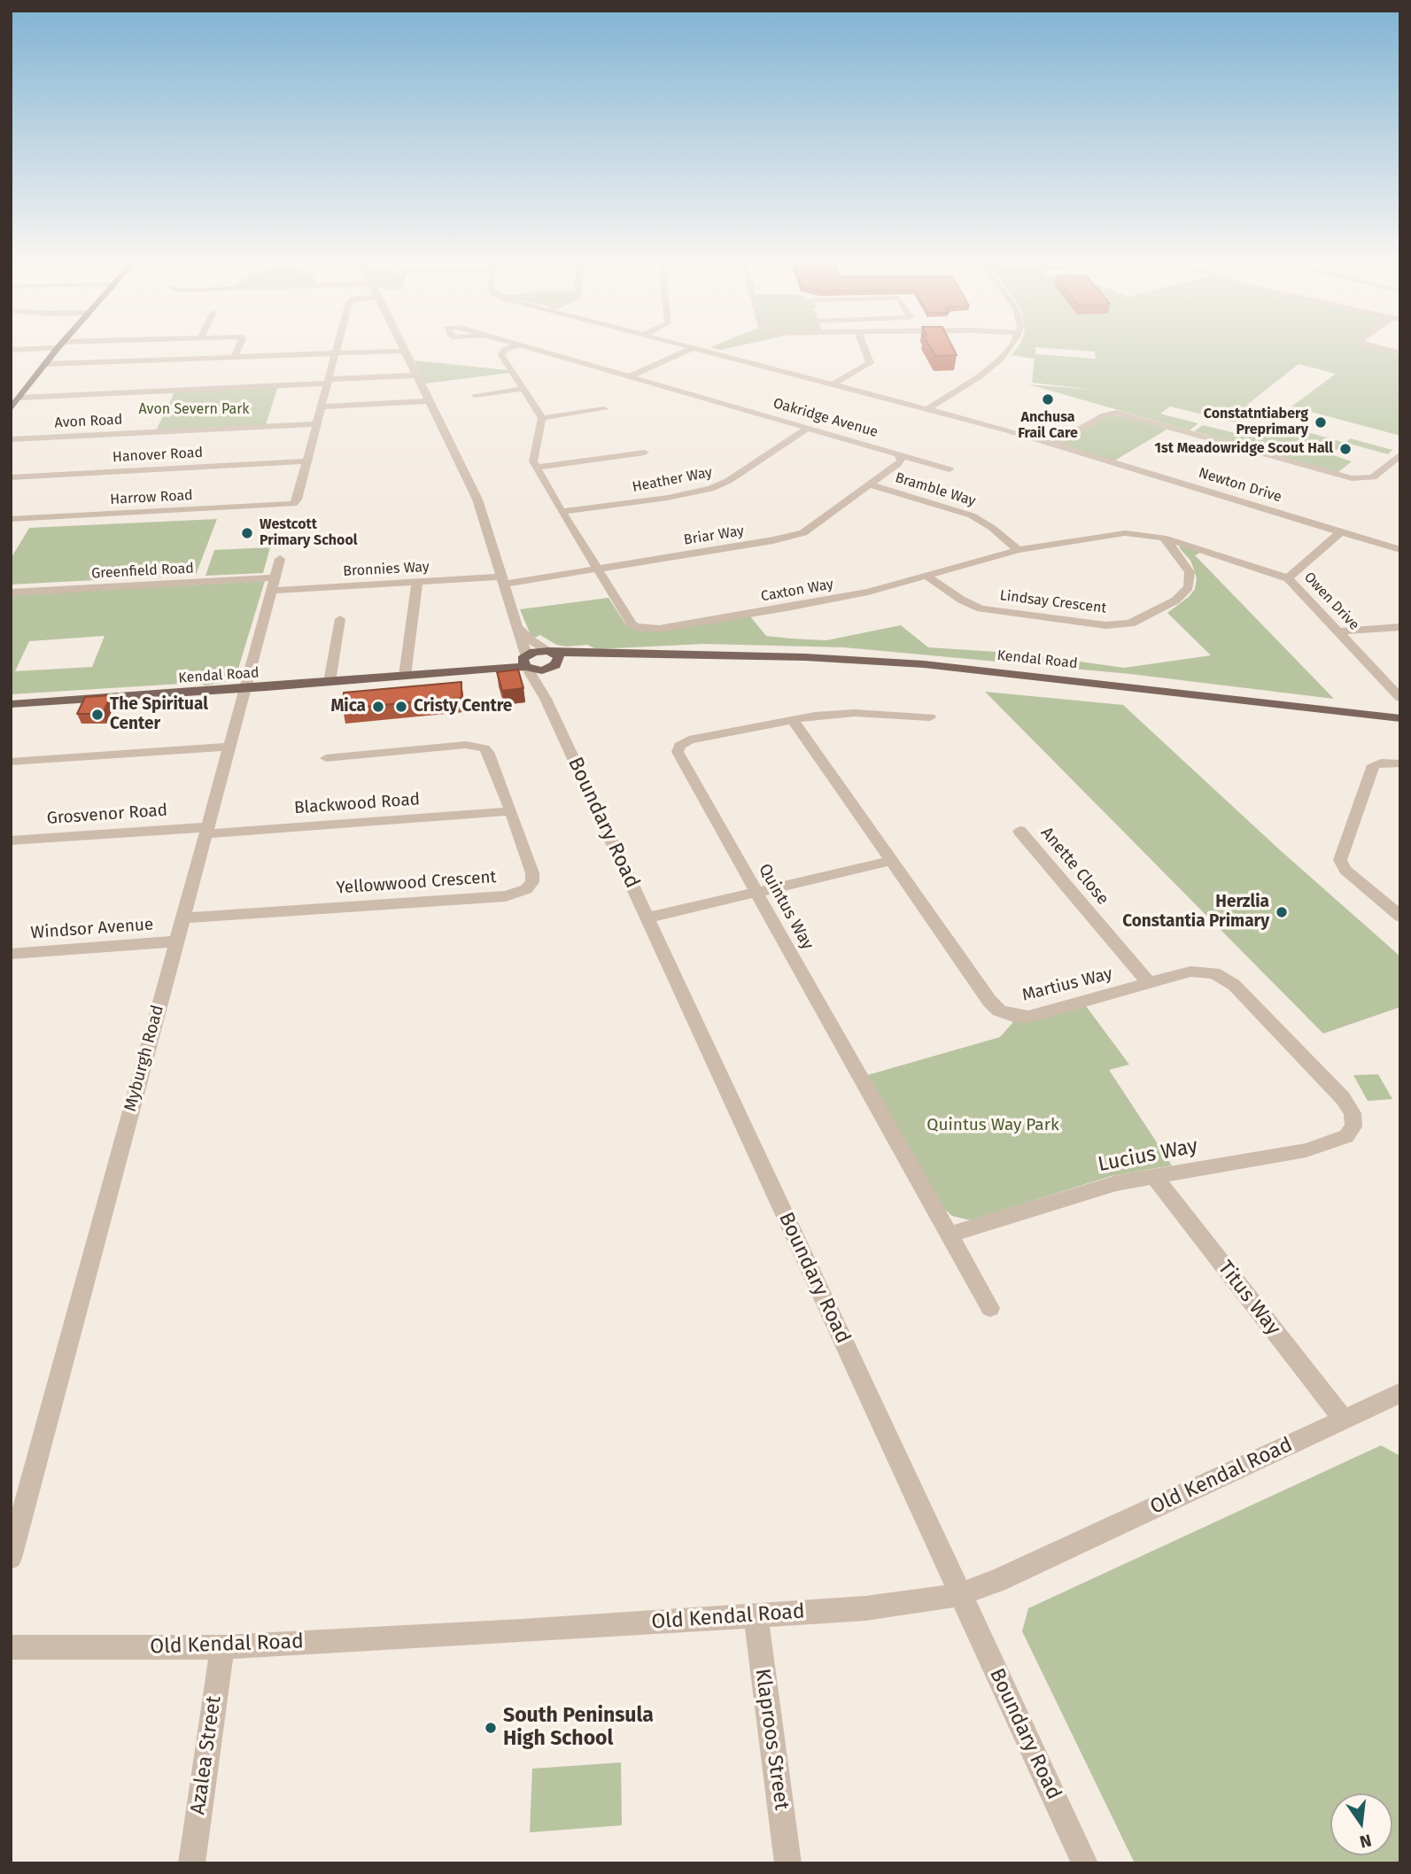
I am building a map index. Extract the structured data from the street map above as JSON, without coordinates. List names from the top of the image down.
{
  "streets": {
    "main road": ["Kendal Road"],
    "street": [
      "Oakridge Avenue",
      "Avon Road",
      "Hanover Road",
      "Heather Way",
      "Newton Drive",
      "Bramble Way",
      "Harrow Road",
      "Briar Way",
      "Bronnies Way",
      "Greenfield Road",
      "Caxton Way",
      "Owen Drive",
      "Lindsay Crescent",
      "Blackwood Road",
      "Grosvenor Road",
      "Boundary Road",
      "Anette Close",
      "Yellowwood Crescent",
      "Quintus Way",
      "Windsor Avenue",
      "Martius Way",
      "Myburgh Road",
      "Lucius Way",
      "Titus Way",
      "Old Kendal Road",
      "Klaproos Street",
      "Azalea Street"
    ]
  },
  "crossings": [
    ["Oakridge Avenue", "Heather Way"],
    ["Oakridge Avenue", "Briar Way"],
    ["Hanover Road", "Harrow Road"],
    ["Heather Way", "Caxton Way"],
    ["Newton Drive", "Owen Drive"],
    ["Bramble Way", "Briar Way"],
    ["Bramble Way", "Caxton Way"],
    ["Briar Way", "Bronnies Way"],
    ["Briar Way", "Caxton Way"],
    ["Briar Way", "Boundary Road"],
    ["Bronnies Way", "Boundary Road"],
    ["Bronnies Way", "Myburgh Road"],
    ["Greenfield Road", "Myburgh Road"],
    ["Caxton Way", "Owen Drive"],
    ["Caxton Way", "Lindsay Crescent"],
    ["Kendal Road", "Boundary Road"],
    ["Kendal Road", "Myburgh Road"],
    ["Blackwood Road", "Grosvenor Road"],
    ["Blackwood Road", "Yellowwood Crescent"],
    ["Blackwood Road", "Myburgh Road"],
    ["Grosvenor Road", "Myburgh Road"],
    ["Boundary Road", "Old Kendal Road"],
    ["Anette Close", "Martius Way"],
    ["Yellowwood Crescent", "Myburgh Road"],
    ["Quintus Way", "Martius Way"],
    ["Quintus Way", "Lucius Way"],
    ["Windsor Avenue", "Myburgh Road"],
    ["Martius Way", "Lucius Way"],
    ["Lucius Way", "Titus Way"],
    ["Titus Way", "Old Kendal Road"],
    ["Old Kendal Road", "Klaproos Street"],
    ["Old Kendal Road", "Azalea Street"]
  ],
  "parks": ["Avon Severn Park", "Quintus Way Park"],
  "places": [
    "Anchusa Frail Care",
    "Constatntiaberg Preprimary",
    "1st Meadowridge Scout Hall",
    "Westcott Primary School",
    "Mica",
    "Cristy Centre",
    "The Spiritual Center",
    "Herzlia Constantia Primary",
    "South Peninsula High School"
  ],
  "north": "bottom"
}
